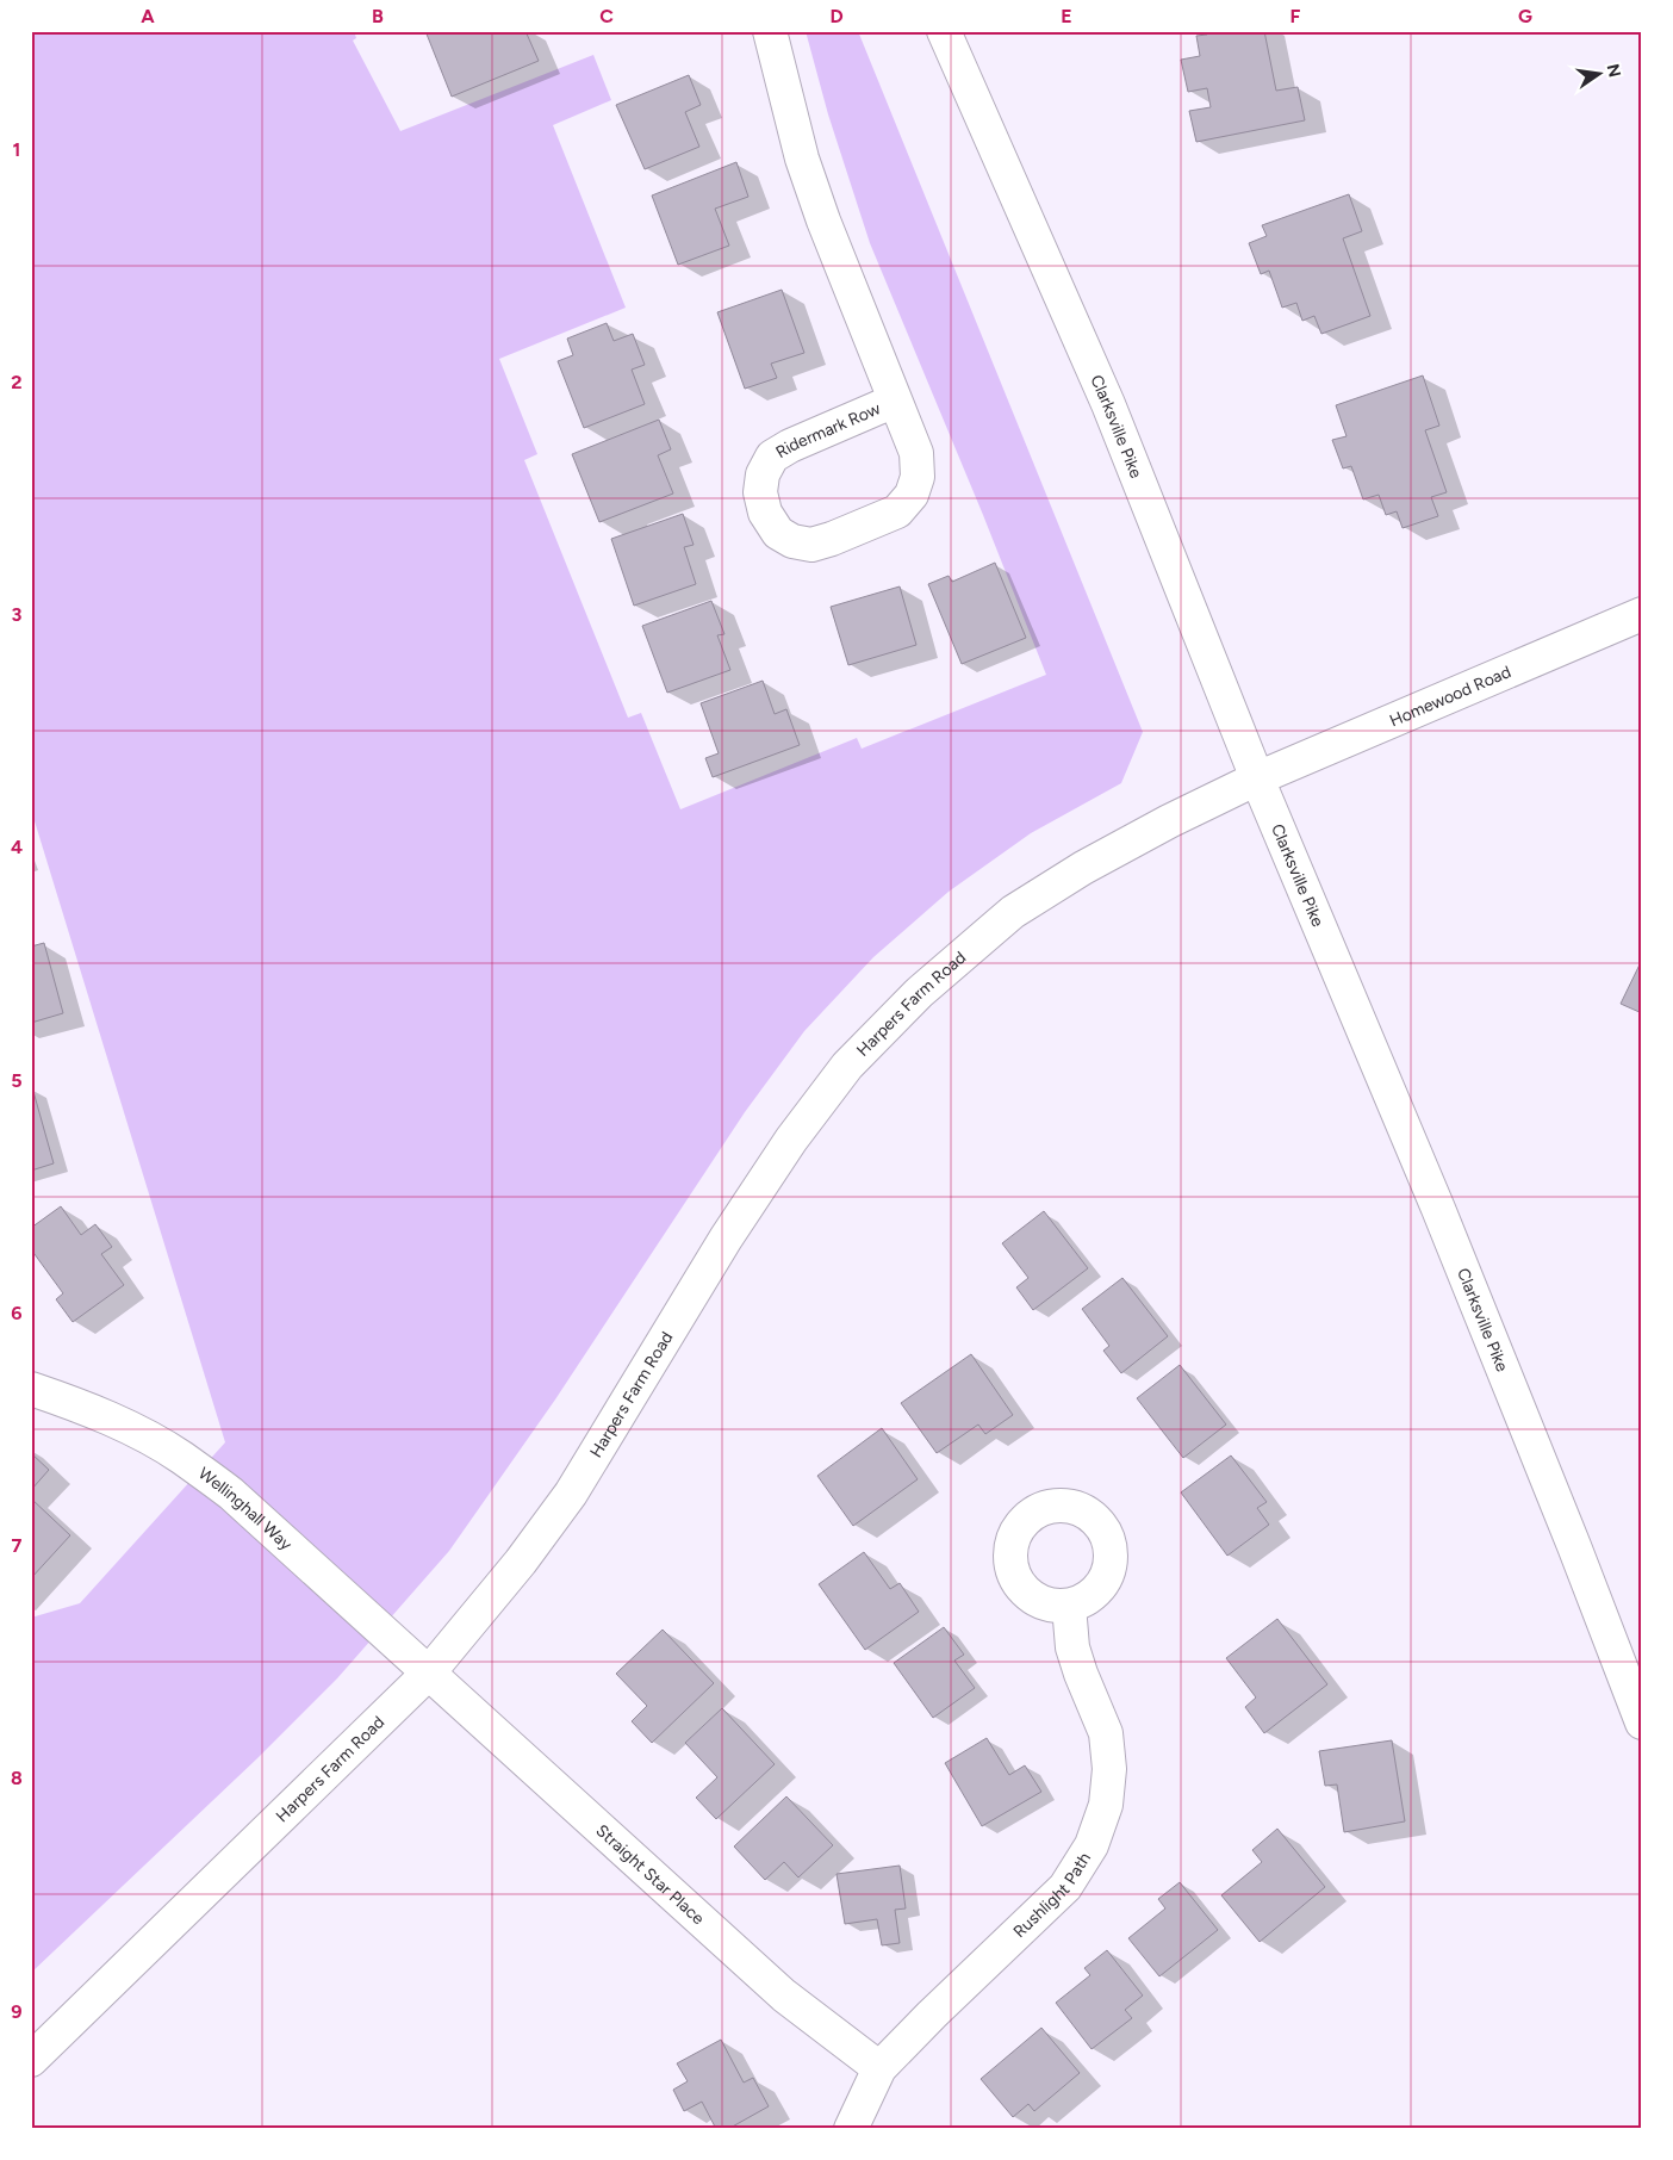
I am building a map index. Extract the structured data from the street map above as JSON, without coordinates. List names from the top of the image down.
{
  "streets": {
    "main road": [
      "Clarksville Pike",
      "Ridermark Row",
      "Homewood Road",
      "Harpers Farm Road",
      "Wellinghall Way",
      "Straight Star Place",
      "Rushlight Path"
    ]
  },
  "crossings": [
    ["Clarksville Pike", "Homewood Road"],
    ["Clarksville Pike", "Harpers Farm Road"],
    ["Homewood Road", "Harpers Farm Road"],
    ["Harpers Farm Road", "Wellinghall Way"],
    ["Harpers Farm Road", "Straight Star Place"],
    ["Wellinghall Way", "Straight Star Place"],
    ["Straight Star Place", "Rushlight Path"]
  ],
  "north": "right",
  "grid": {
    "columns": [
      "A",
      "B",
      "C",
      "D",
      "E",
      "F",
      "G"
    ],
    "rows": [
      "1",
      "2",
      "3",
      "4",
      "5",
      "6",
      "7",
      "8",
      "9"
    ]
  }
}
